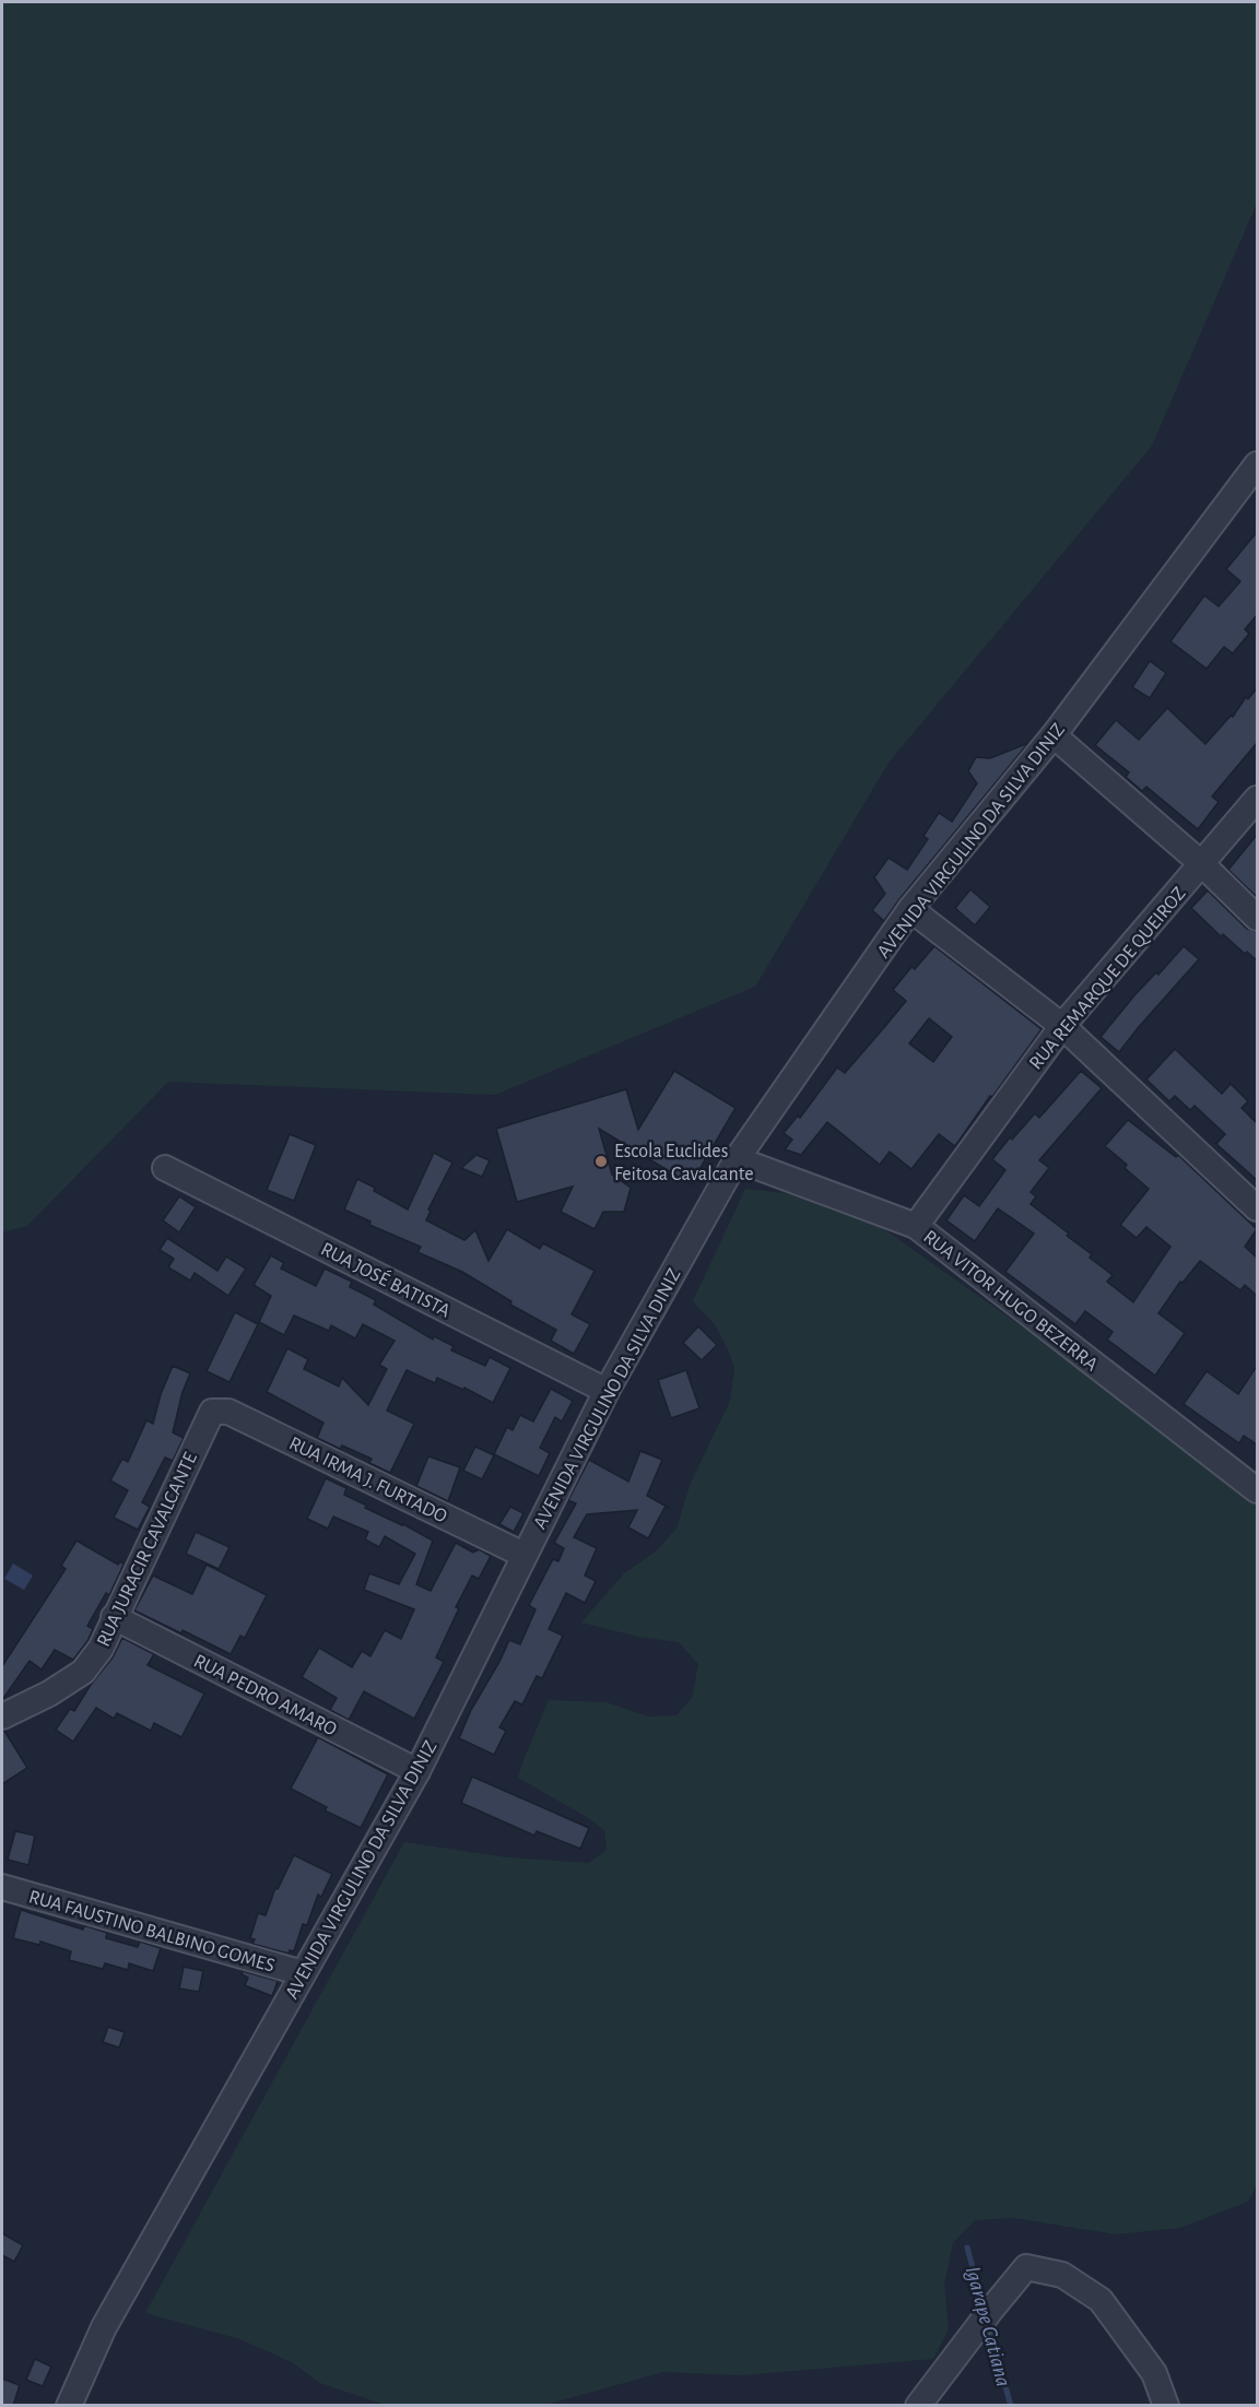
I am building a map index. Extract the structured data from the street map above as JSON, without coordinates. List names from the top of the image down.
{
  "streets": {
    "street": [
      "AVENIDA VIRGULINO DA SILVA DINIZ",
      "RUA REMARQUE DE QUEIROZ",
      "RUA JOSÉ BATISTA",
      "RUA VITOR HUGO BEZERRA",
      "RUA IRMA J. FURTADO",
      "RUA JURACIR CAVALCANTE",
      "RUA PEDRO AMARO",
      "RUA FAUSTINO BALBINO GOMES"
    ]
  },
  "crossings": [
    ["AVENIDA VIRGULINO DA SILVA DINIZ", "RUA JOSÉ BATISTA"],
    ["AVENIDA VIRGULINO DA SILVA DINIZ", "RUA VITOR HUGO BEZERRA"],
    ["AVENIDA VIRGULINO DA SILVA DINIZ", "RUA IRMA J. FURTADO"],
    ["AVENIDA VIRGULINO DA SILVA DINIZ", "RUA PEDRO AMARO"],
    ["AVENIDA VIRGULINO DA SILVA DINIZ", "RUA FAUSTINO BALBINO GOMES"],
    ["RUA REMARQUE DE QUEIROZ", "RUA VITOR HUGO BEZERRA"],
    ["RUA IRMA J. FURTADO", "RUA JURACIR CAVALCANTE"],
    ["RUA JURACIR CAVALCANTE", "RUA PEDRO AMARO"]
  ],
  "water": ["Igarape Catiana"],
  "places": ["Escola Euclides Feitosa Cavalcante"]
}
